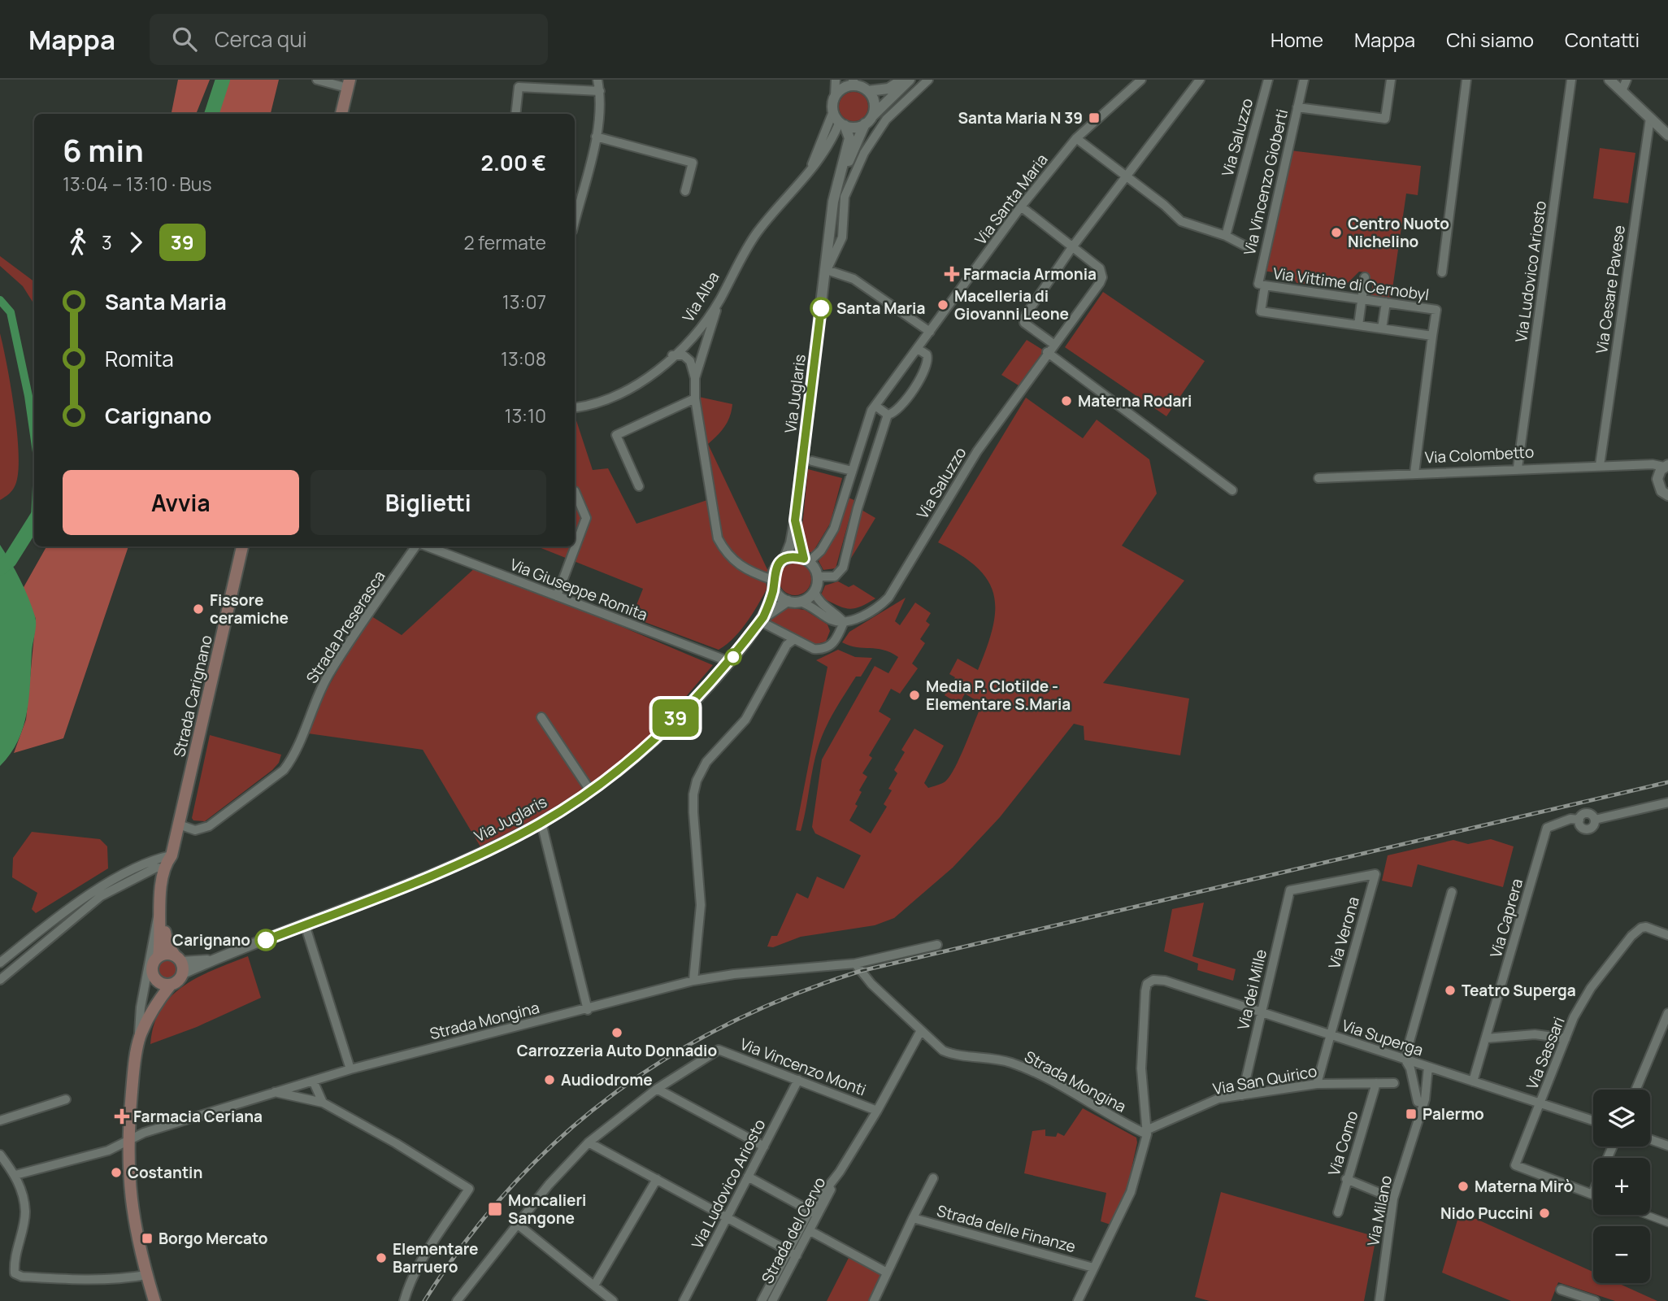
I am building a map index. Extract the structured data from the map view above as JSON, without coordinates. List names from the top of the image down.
{
  "streets": {
    "main road": ["Strada Carignano"],
    "street": [
      "Via Saluzzo",
      "Via Vincenzo Gioberti",
      "Via Santa Maria",
      "Via Ludovico Ariosto",
      "Via Vittime di Cernobyl",
      "Via Cesare Pavese",
      "Via Alba",
      "Via Juglaris",
      "Via Colombetto",
      "Via Giuseppe Romita",
      "Strada Preserasca",
      "Via Caprera",
      "Via Verona",
      "Via dei Mille",
      "Strada Mongina",
      "Via Superga",
      "Via Sassari",
      "Via Vincenzo Monti",
      "Via San Quirico",
      "Via Como",
      "Via Milano",
      "Strada delle Finanze",
      "Strada del Cervo"
    ]
  },
  "crossings": [
    ["Via Saluzzo", "Via Santa Maria"],
    ["Via Vincenzo Gioberti", "Via Vittime di Cernobyl"],
    ["Via Santa Maria", "Via Juglaris"],
    ["Via Ludovico Ariosto", "Via Colombetto"],
    ["Via Ludovico Ariosto", "Via Vincenzo Monti"],
    ["Via Vittime di Cernobyl", "Via Colombetto"],
    ["Via Cesare Pavese", "Via Colombetto"],
    ["Via Alba", "Via Juglaris"],
    ["Via Juglaris", "Via Giuseppe Romita"],
    ["Via Juglaris", "Strada Carignano"],
    ["Strada Preserasca", "Strada Carignano"],
    ["Strada Carignano", "Strada Mongina"],
    ["Via Caprera", "Via Superga"],
    ["Via Verona", "Via dei Mille"],
    ["Via Verona", "Via Superga"],
    ["Via Verona", "Via San Quirico"],
    ["Via dei Mille", "Via Superga"],
    ["Via dei Mille", "Via San Quirico"],
    ["Strada Mongina", "Via San Quirico"],
    ["Strada Mongina", "Strada delle Finanze"],
    ["Strada Mongina", "Strada del Cervo"],
    ["Via Superga", "Via Sassari"],
    ["Via Superga", "Via Milano"],
    ["Via Superga", "Strada delle Finanze"],
    ["Via Vincenzo Monti", "Strada del Cervo"],
    ["Via San Quirico", "Via Como"],
    ["Via San Quirico", "Strada delle Finanze"]
  ],
  "places": {
    "transit": [
      "Santa Maria N 39",
      "Palermo",
      "Moncalieri Sangone",
      "Borgo Mercato"
    ],
    "other": [
      "Centro Nuoto Nichelino",
      "Macelleria di Giovanni Leone",
      "Santa Maria",
      "Materna Rodari",
      "Fissore ceramiche",
      "Media P. Clotilde - Elementare S.Maria",
      "Carignano",
      "Teatro Superga",
      "Carrozzeria Auto Donnadio",
      "Audiodrome",
      "Costantin",
      "Materna Mirò",
      "Nido Puccini",
      "Elementare Barruero"
    ],
    "health": ["Farmacia Armonia", "Farmacia Ceriana"]
  },
  "lines": ["bus line 39"],
  "page": {
    "header": "Mappa",
    "search": "Cerca qui",
    "nav": [
      "Home",
      "Mappa",
      "Chi siamo",
      "Contatti"
    ],
    "on_map": "39",
    "heading": ["6 min", "13:04 – 13:10 · Bus", "2.00 €"],
    "legs": ["3", "39", "2 fermate"],
    "list": [
      {
        "name": "Santa Maria",
        "value": "13:07"
      },
      {
        "name": "Romita",
        "value": "13:08"
      },
      {
        "name": "Carignano",
        "value": "13:10"
      }
    ],
    "buttons": ["Avvia", "Biglietti"],
    "map_buttons": ["+", "−"]
  }
}
